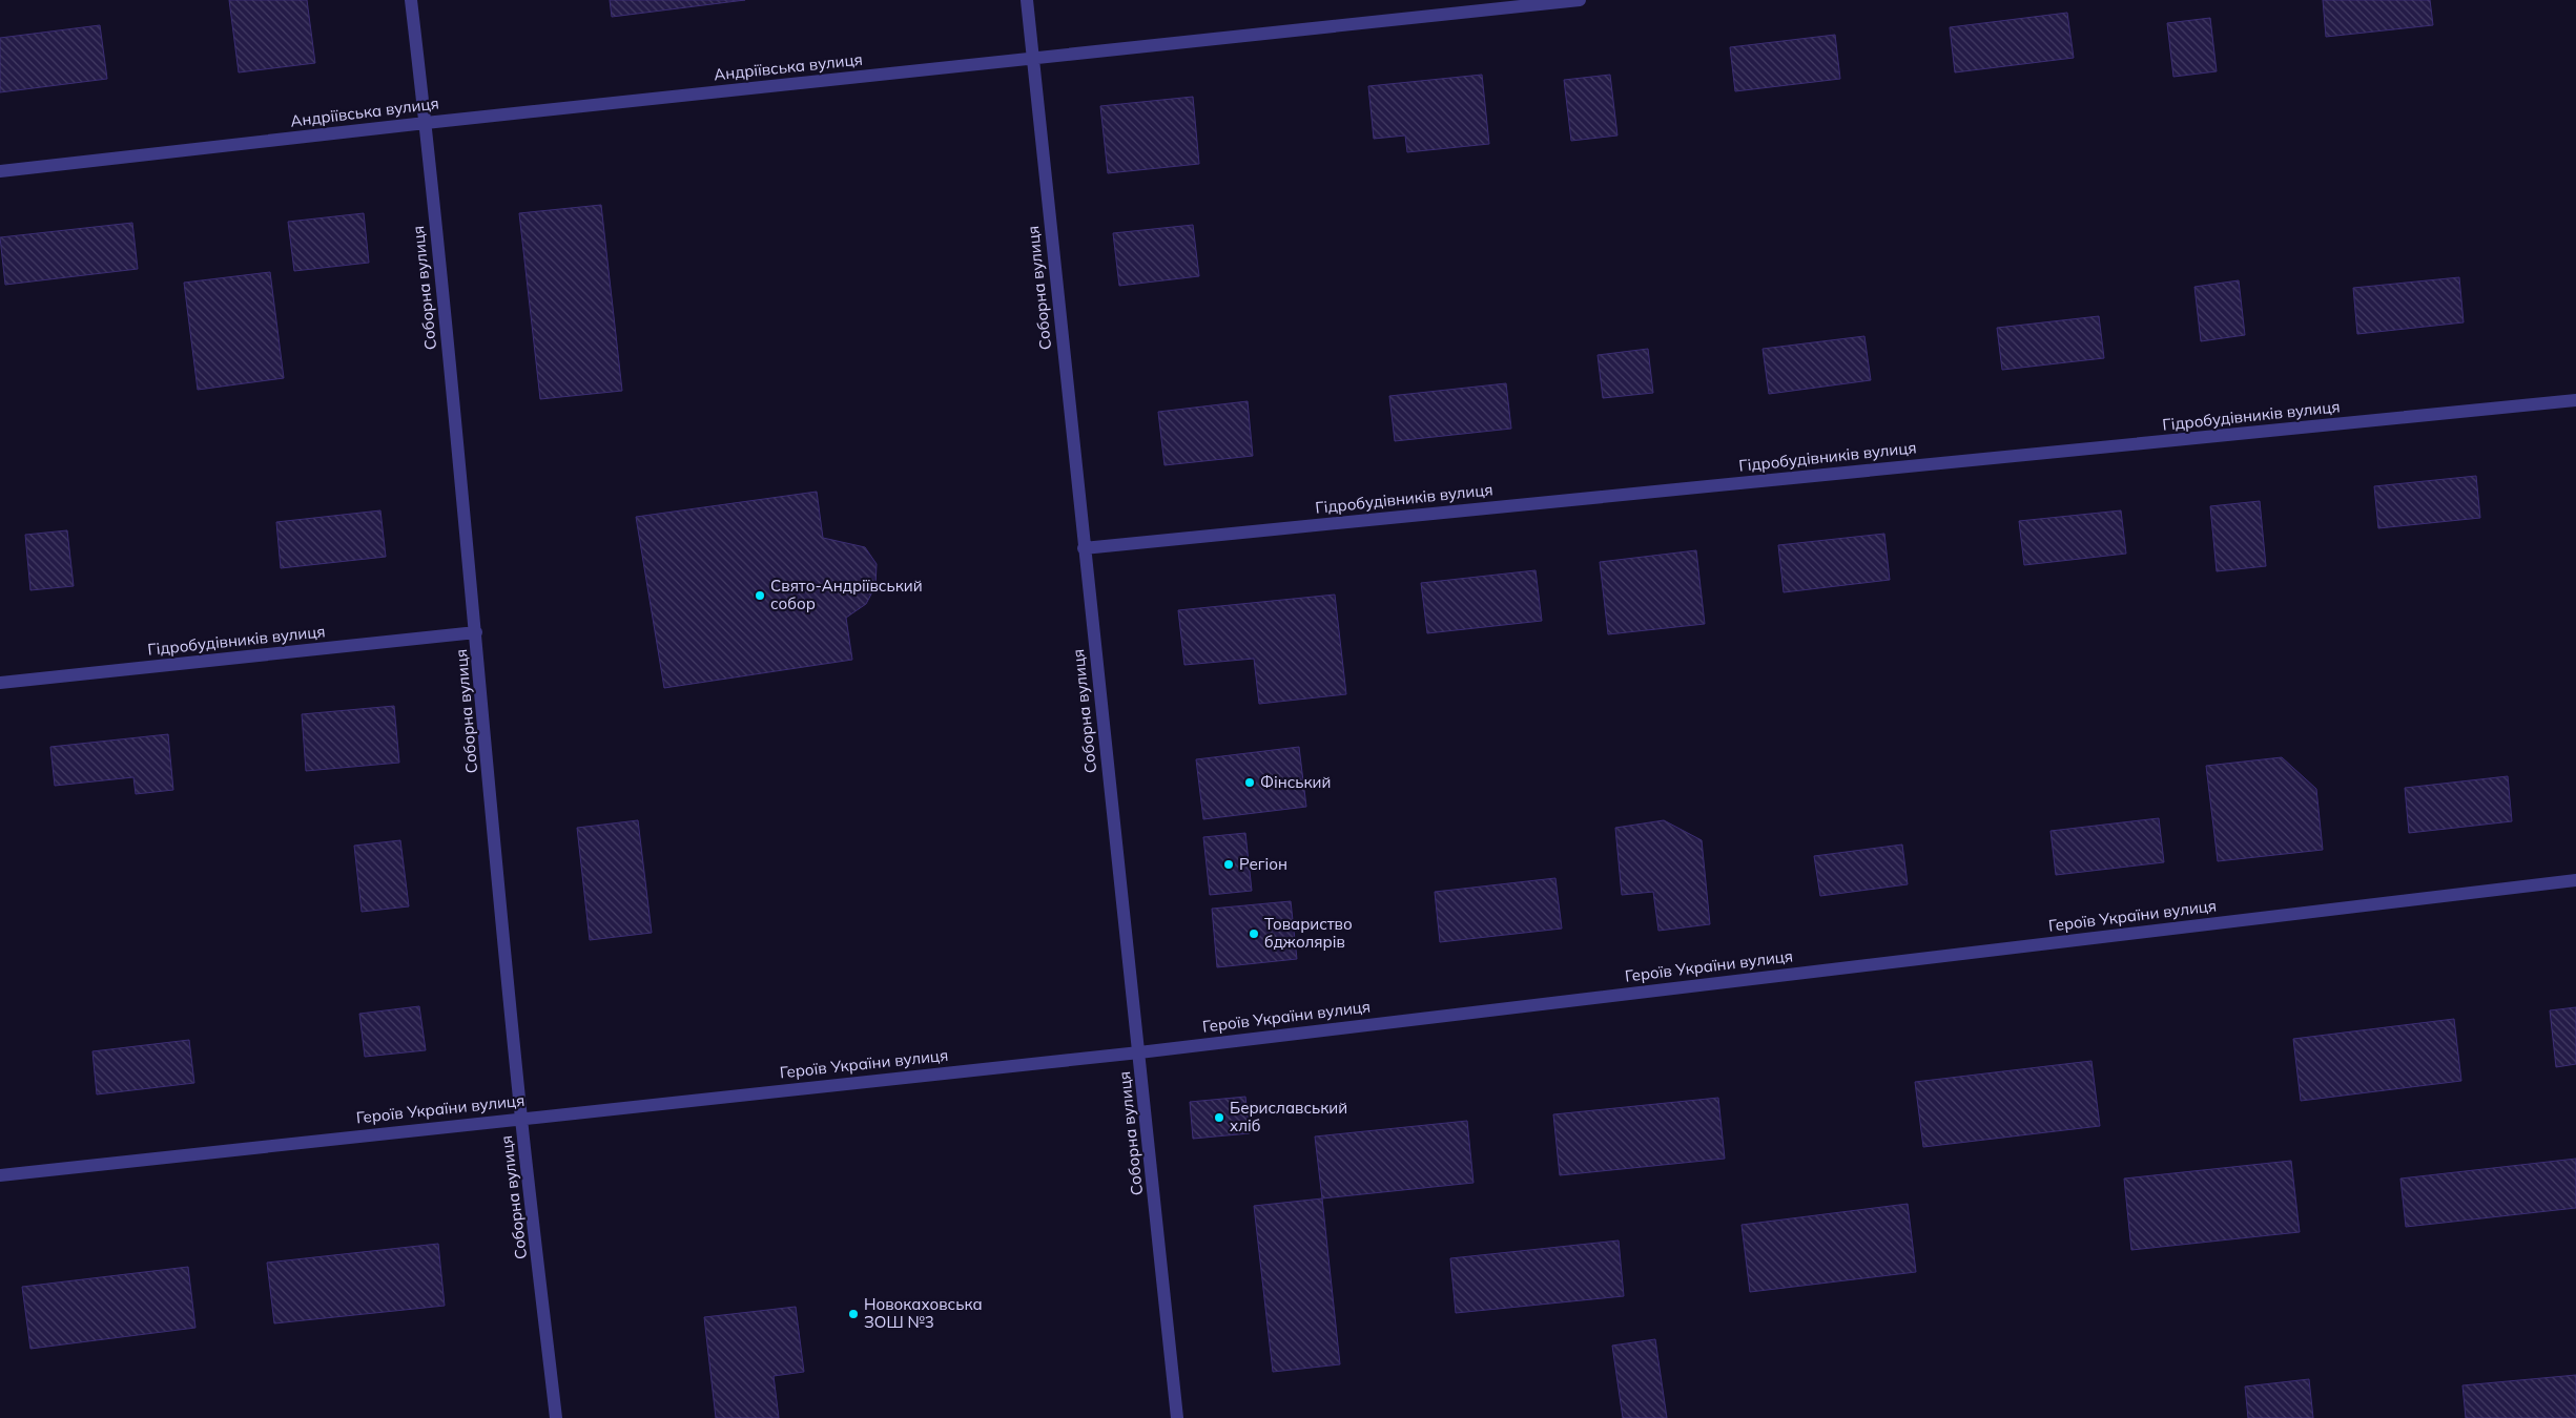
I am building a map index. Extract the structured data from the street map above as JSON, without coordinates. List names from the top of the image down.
{
  "streets": {
    "street": [
      "Андріївська вулиця",
      "Соборна вулиця",
      "Гідробудівників вулиця",
      "Героїв України вулиця"
    ]
  },
  "crossings": [
    ["Андріївська вулиця", "Соборна вулиця"],
    ["Соборна вулиця", "Гідробудівників вулиця"],
    ["Соборна вулиця", "Героїв України вулиця"]
  ],
  "places": [
    "Свято-Андріївський собор",
    "Фінський",
    "Регіон",
    "Товариство бджолярів",
    "Бериславський хліб",
    "Новокаховська ЗОШ №3"
  ]
}
